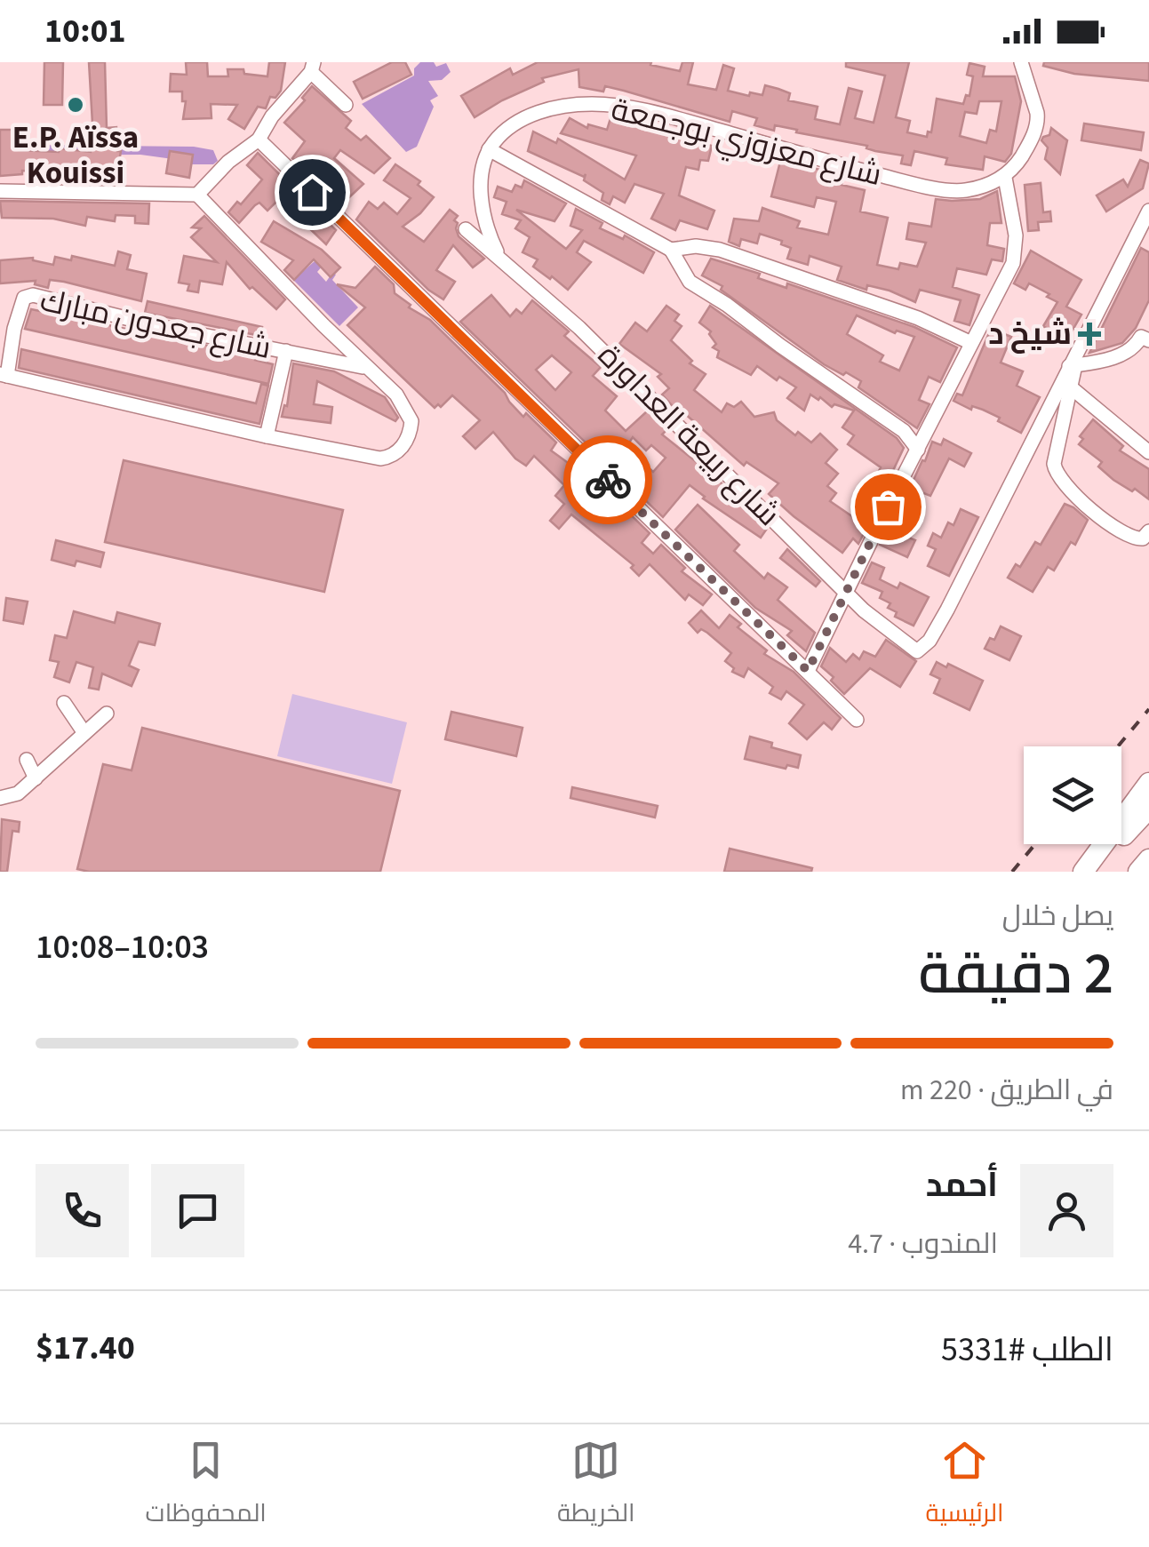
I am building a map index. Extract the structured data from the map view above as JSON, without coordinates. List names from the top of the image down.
{
  "streets": {
    "street": ["شارع معزوزي بوجمعة", "شارع جعدون مبارك", "شارع ربيعة العداورة"]
  },
  "places": {
    "other": ["E.P. Aïssa Kouissi"],
    "health": ["شيخ د"]
  },
  "page": {
    "status": "10:01",
    "heading": ["2 دقيقة", "يصل خلال", "10:03–10:08"],
    "panel": [
      "أحمد",
      "المندوب · 4.7",
      "الطلب #5331",
      "$17.40"
    ],
    "bar": "في الطريق · 220 m",
    "tabs": ["الرئيسية", "الخريطة", "المحفوظات"]
  }
}
